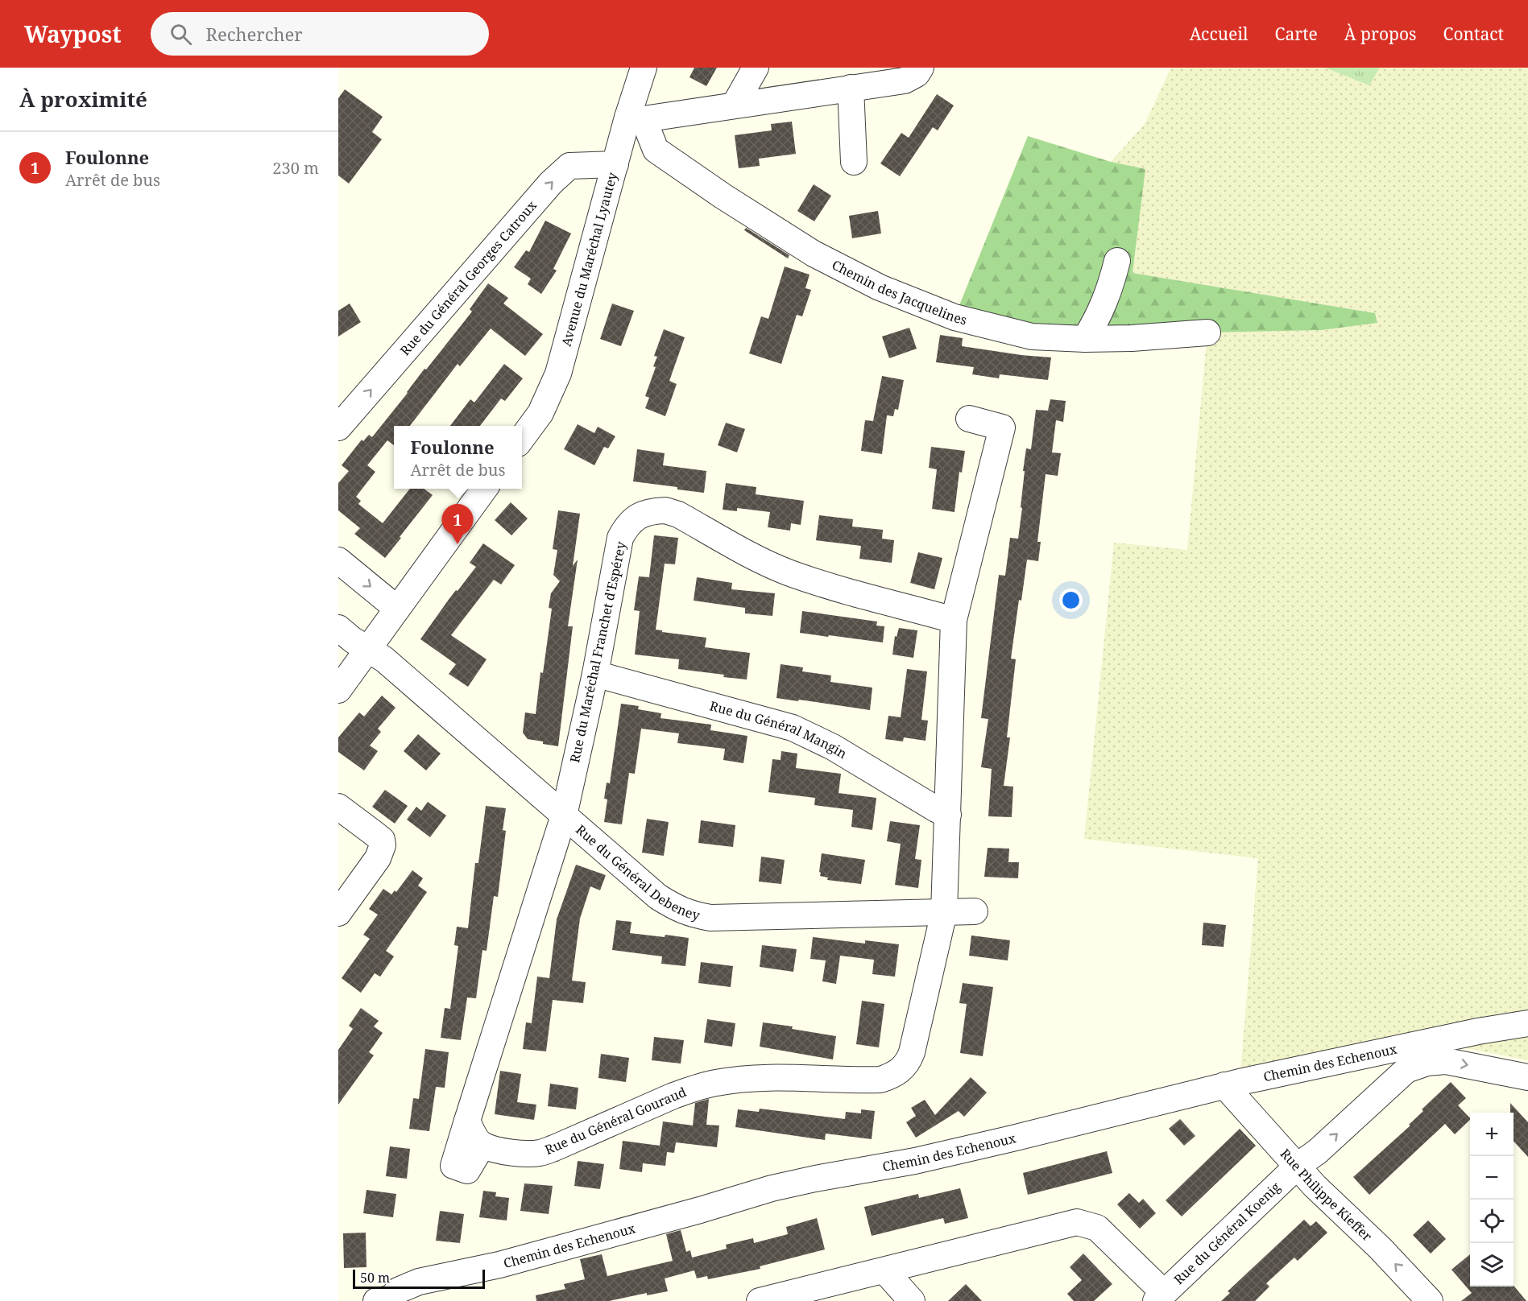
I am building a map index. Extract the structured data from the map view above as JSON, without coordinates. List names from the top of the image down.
{
  "streets": {
    "street": [
      "Avenue du Maréchal Lyautey",
      "Rue du Général Georges Catroux",
      "Chemin des Jacquelines",
      "Rue du Maréchal Franchet d'Espérey",
      "Rue du Général Mangin",
      "Rue du Général Debeney",
      "Chemin des Echenoux",
      "Rue du Général Gouraud",
      "Rue Philippe Kieffer",
      "Rue du Général Koenig"
    ]
  },
  "crossings": [
    ["Avenue du Maréchal Lyautey", "Rue du Général Georges Catroux"],
    ["Avenue du Maréchal Lyautey", "Chemin des Jacquelines"],
    ["Rue du Maréchal Franchet d'Espérey", "Rue du Général Mangin"],
    ["Rue du Maréchal Franchet d'Espérey", "Rue du Général Debeney"],
    ["Rue du Général Debeney", "Rue du Général Gouraud"],
    ["Chemin des Echenoux", "Rue Philippe Kieffer"],
    ["Rue Philippe Kieffer", "Rue du Général Koenig"]
  ],
  "one_way": ["Rue du Général Georges Catroux", "Rue Philippe Kieffer", "Rue du Général Koenig"],
  "scale_bar": "50 m",
  "page": {
    "header": "Waypost",
    "search": "Rechercher",
    "nav": [
      "Accueil",
      "Carte",
      "À propos",
      "Contact"
    ],
    "heading": "À proximité",
    "list": [
      {
        "mark": "1",
        "name": "Foulonne",
        "note": "Arrêt de bus",
        "value": "230 m"
      }
    ],
    "popup": ["Foulonne", "Arrêt de bus"],
    "pins": "1",
    "map_buttons": ["+", "−"],
    "scale": "50 m"
  }
}
